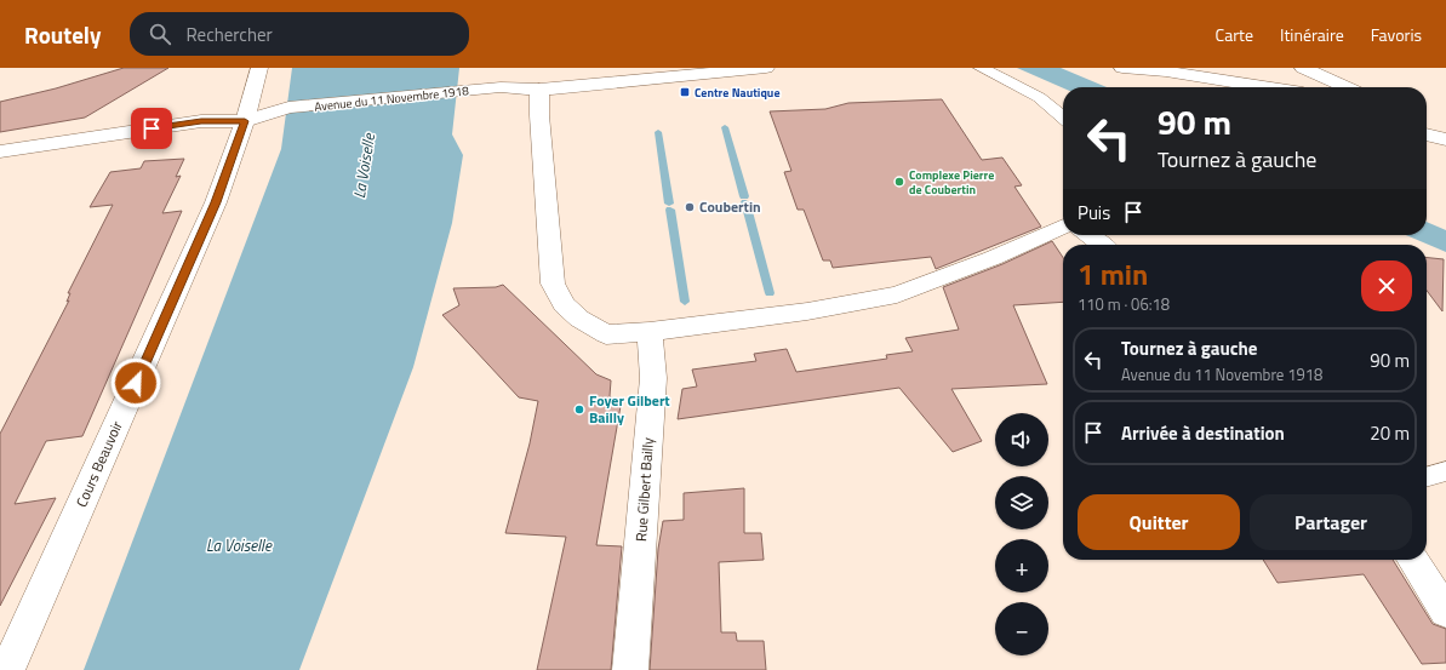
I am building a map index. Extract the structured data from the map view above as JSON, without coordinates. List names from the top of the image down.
{
  "streets": {
    "street": ["Avenue du 11 Novembre 1918", "Cours Beauvoir", "Rue Gilbert Bailly"]
  },
  "crossings": [
    ["Avenue du 11 Novembre 1918", "Cours Beauvoir"]
  ],
  "water": ["La Voiselle"],
  "places": {
    "transit": ["Centre Nautique"],
    "other": ["Complexe Pierre de Coubertin", "Coubertin", "Foyer Gilbert Bailly"]
  },
  "page": {
    "header": "Routely",
    "search": "Rechercher",
    "nav": ["Carte", "Itinéraire", "Favoris"],
    "turn": ["90 m", "Tournez à gauche"],
    "then": "Puis",
    "heading": ["1 min", "110 m · 06:18"],
    "list": [
      {
        "name": "Tournez à gauche",
        "note": "Avenue du 11 Novembre 1918",
        "value": "90 m"
      },
      {
        "name": "Arrivée à destination",
        "value": "20 m"
      }
    ],
    "map_buttons": ["+", "−"],
    "buttons": ["Quitter", "Partager"]
  }
}
